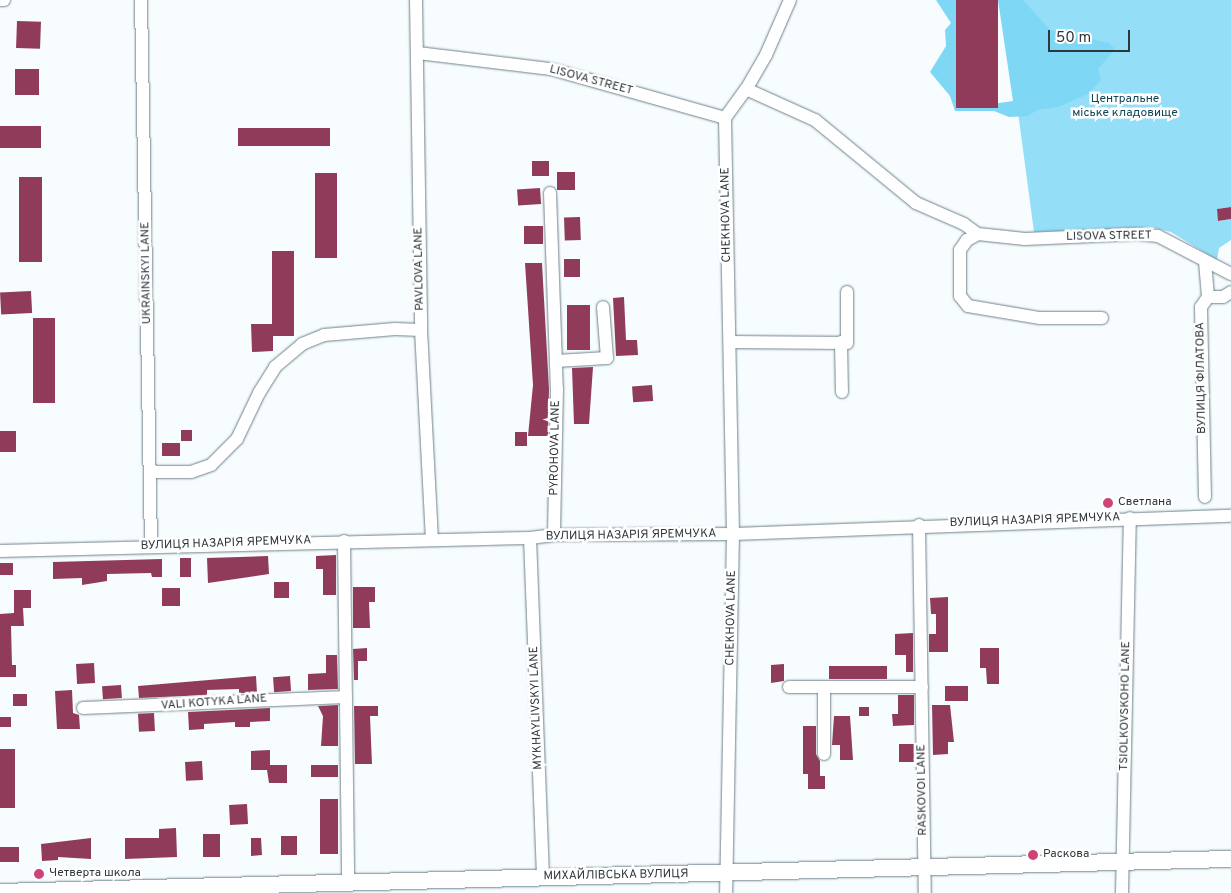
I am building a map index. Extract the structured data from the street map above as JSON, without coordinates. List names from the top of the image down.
{
  "streets": {
    "main road": ["МИХАЙЛІВСЬКА ВУЛИЦЯ"],
    "street": [
      "LISOVA STREET",
      "CHEKHOVA LANE",
      "PAVLOVA LANE",
      "UKRAINSKYI LANE",
      "ВУЛИЦЯ ФІЛАТОВА",
      "PYROHOVA LANE",
      "ВУЛИЦЯ НАЗАРІЯ ЯРЕМЧУКА",
      "VALI KOTYKA LANE",
      "TSIOLKOVSKOHO LANE",
      "MYKHAYLIVSKYI LANE",
      "RASKOVOI LANE"
    ]
  },
  "crossings": [
    ["LISOVA STREET", "CHEKHOVA LANE"],
    ["LISOVA STREET", "PAVLOVA LANE"],
    ["LISOVA STREET", "ВУЛИЦЯ ФІЛАТОВА"],
    ["CHEKHOVA LANE", "ВУЛИЦЯ НАЗАРІЯ ЯРЕМЧУКА"],
    ["CHEKHOVA LANE", "МИХАЙЛІВСЬКА ВУЛИЦЯ"],
    ["PAVLOVA LANE", "ВУЛИЦЯ НАЗАРІЯ ЯРЕМЧУКА"],
    ["UKRAINSKYI LANE", "ВУЛИЦЯ НАЗАРІЯ ЯРЕМЧУКА"],
    ["PYROHOVA LANE", "ВУЛИЦЯ НАЗАРІЯ ЯРЕМЧУКА"],
    ["ВУЛИЦЯ НАЗАРІЯ ЯРЕМЧУКА", "TSIOLKOVSKOHO LANE"],
    ["ВУЛИЦЯ НАЗАРІЯ ЯРЕМЧУКА", "MYKHAYLIVSKYI LANE"],
    ["ВУЛИЦЯ НАЗАРІЯ ЯРЕМЧУКА", "RASKOVOI LANE"],
    ["TSIOLKOVSKOHO LANE", "МИХАЙЛІВСЬКА ВУЛИЦЯ"],
    ["MYKHAYLIVSKYI LANE", "МИХАЙЛІВСЬКА ВУЛИЦЯ"],
    ["RASKOVOI LANE", "МИХАЙЛІВСЬКА ВУЛИЦЯ"]
  ],
  "parks": ["Центральне міське кладовище"],
  "places": ["Светлана", "Раскова", "Четверта школа"],
  "scale_bar": "50 m"
}
